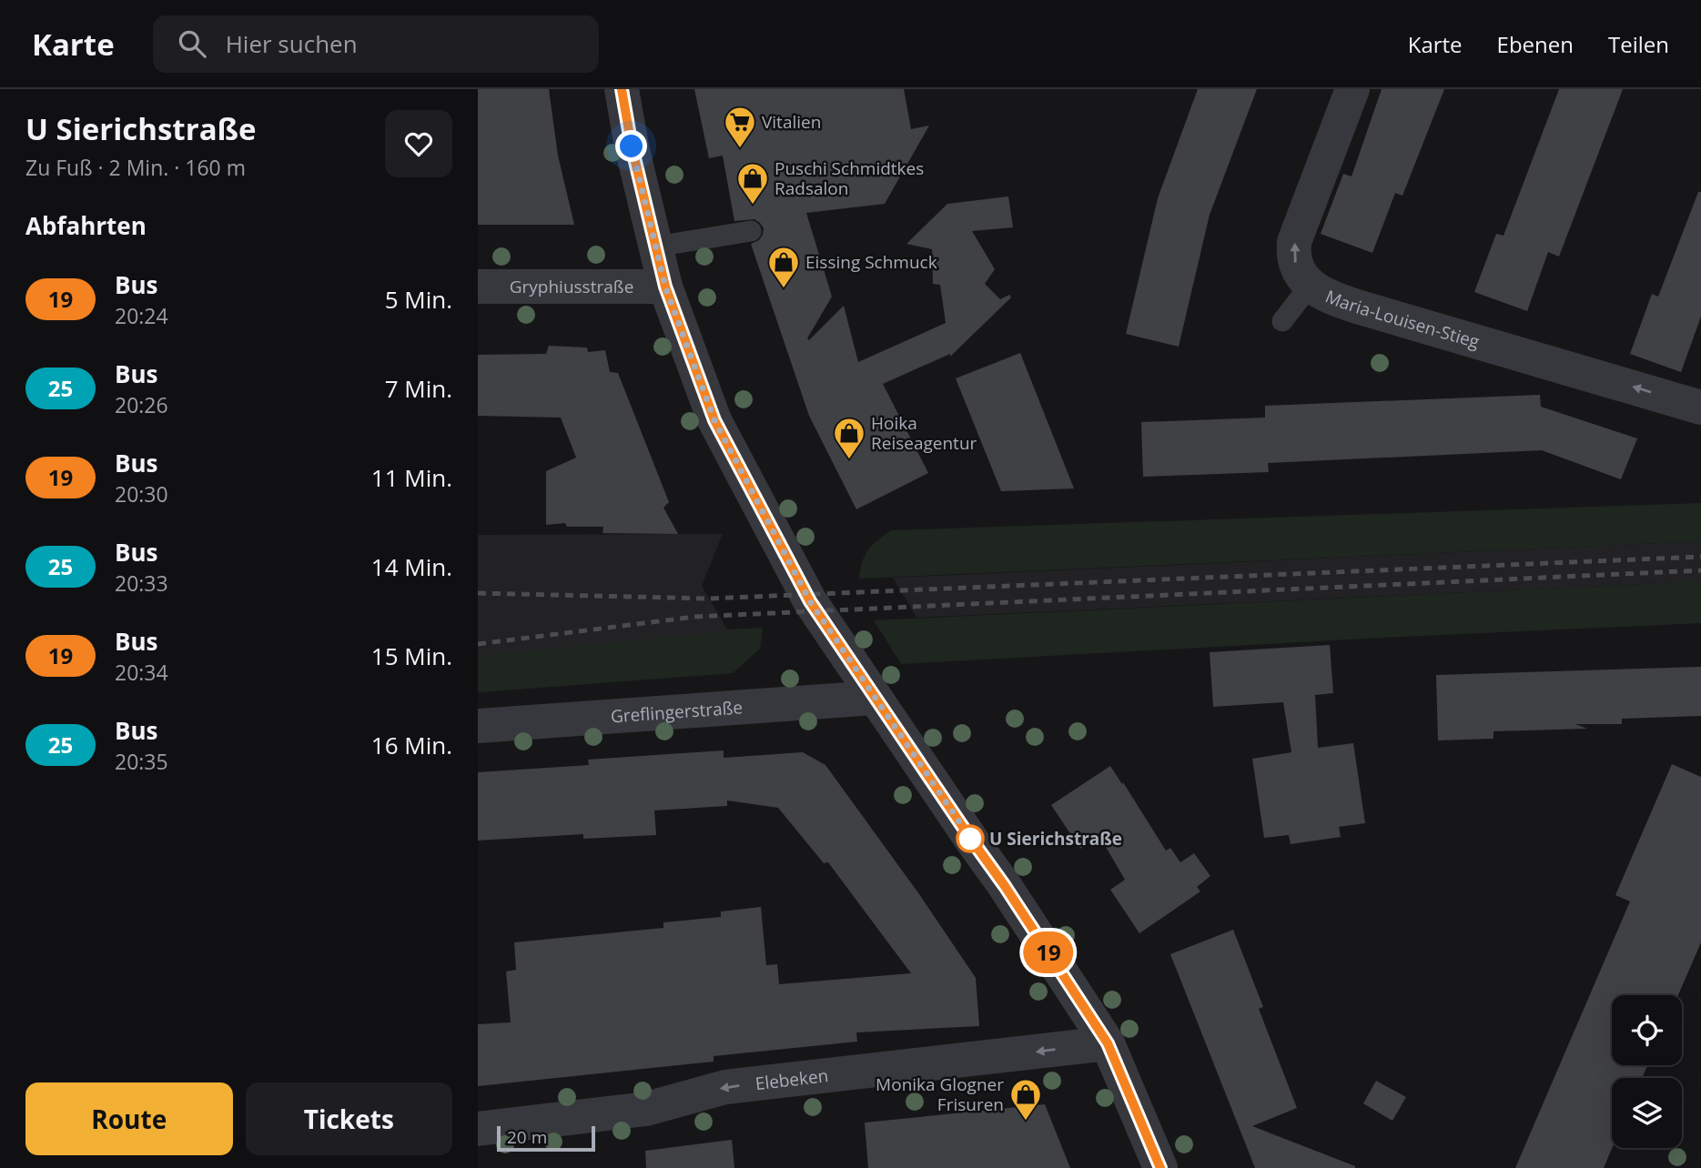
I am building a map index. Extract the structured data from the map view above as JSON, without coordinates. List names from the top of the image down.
{
  "streets": {
    "street": [
      "Gryphiusstraße",
      "Maria-Louisen-Stieg",
      "Greflingerstraße",
      "Elebeken"
    ]
  },
  "one_way": ["Elebeken"],
  "places": {
    "supermarket": ["Vitalien"],
    "shop": [
      "Puschi Schmidtkes Radsalon",
      "Eissing Schmuck",
      "Hoika Reiseagentur",
      "Monika Glogner Frisuren"
    ],
    "other": ["U Sierichstraße"]
  },
  "lines": ["bus line 19"],
  "scale_bar": "20 m",
  "page": {
    "header": "Karte",
    "search": "Hier suchen",
    "nav": ["Karte", "Ebenen", "Teilen"],
    "heading": [
      ["U Sierichstraße", "Zu Fuß · 2 Min. · 160 m"],
      "Abfahrten"
    ],
    "on_map": "19",
    "list": [
      {
        "mark": "19",
        "name": "Bus",
        "note": "20:24",
        "value": "5 Min."
      },
      {
        "mark": "25",
        "name": "Bus",
        "note": "20:26",
        "value": "7 Min."
      },
      {
        "mark": "19",
        "name": "Bus",
        "note": "20:30",
        "value": "11 Min."
      },
      {
        "mark": "25",
        "name": "Bus",
        "note": "20:33",
        "value": "14 Min."
      },
      {
        "mark": "19",
        "name": "Bus",
        "note": "20:34",
        "value": "15 Min."
      },
      {
        "mark": "25",
        "name": "Bus",
        "note": "20:35",
        "value": "16 Min."
      }
    ],
    "buttons": ["Route", "Tickets"],
    "scale": "20 m"
  }
}
